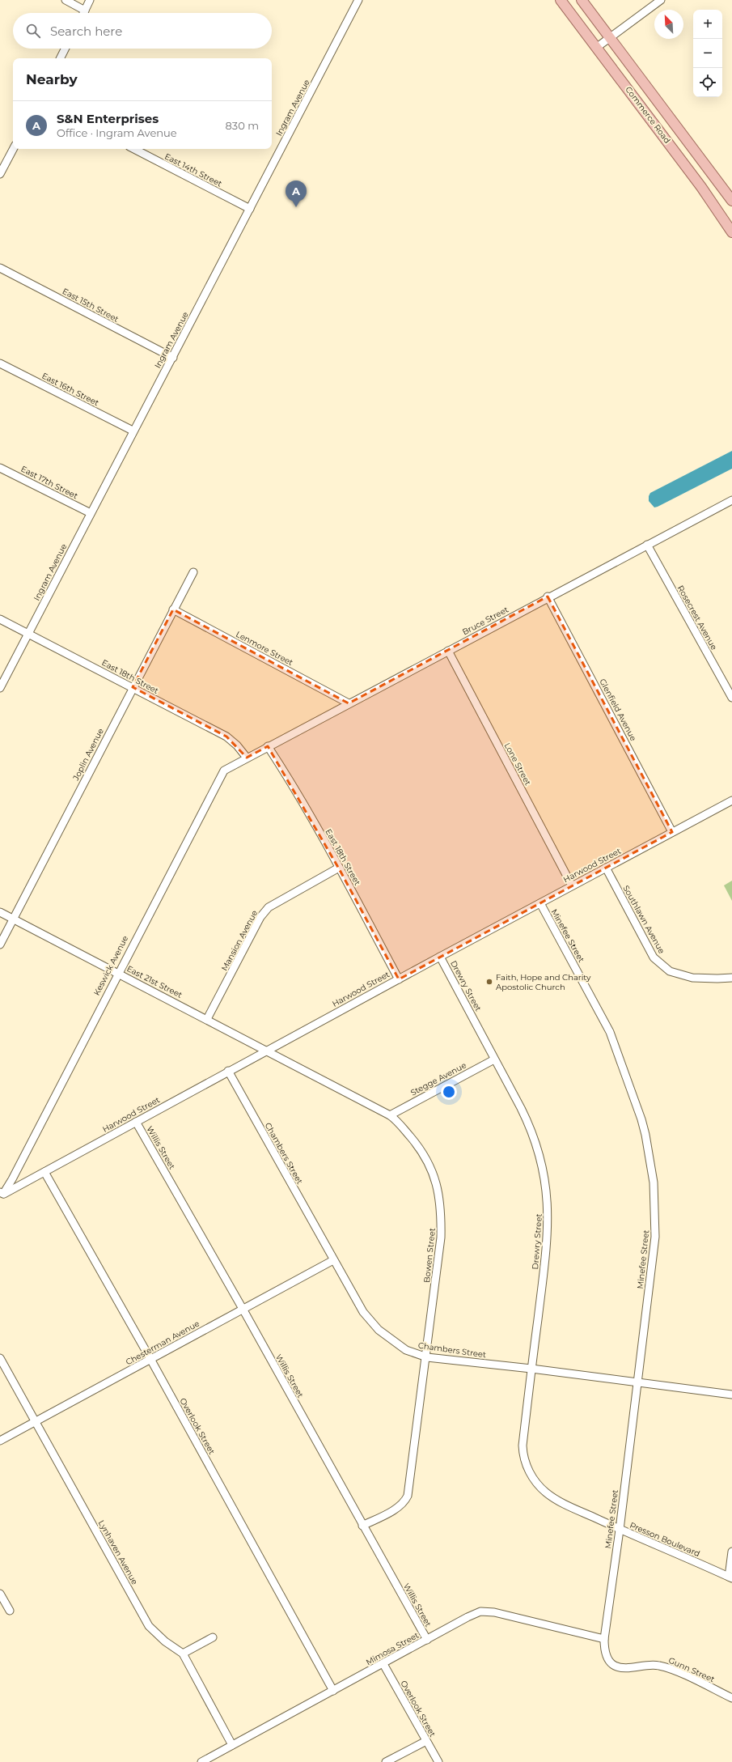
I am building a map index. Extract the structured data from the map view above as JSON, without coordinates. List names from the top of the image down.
{
  "streets": {
    "main road": ["Commerce Road"],
    "street": [
      "Ingram Avenue",
      "East 14th Street",
      "East 15th Street",
      "East 16th Street",
      "East 17th Street",
      "Rosecrest Avenue",
      "Bruce Street",
      "Lenmore Street",
      "East 18th Street",
      "Glenfield Avenue",
      "Joplin Avenue",
      "Lone Street",
      "Harwood Street",
      "Southlawn Avenue",
      "Minefee Street",
      "Mansion Avenue",
      "Keswick Avenue",
      "East 21st Street",
      "Drewry Street",
      "Stegge Avenue",
      "Willis Street",
      "Chambers Street",
      "Bowen Street",
      "Chesterman Avenue",
      "Overlook Street",
      "Presson Boulevard",
      "Lynhaven Avenue",
      "Mimosa Street",
      "Gunn Street"
    ]
  },
  "crossings": [
    ["Ingram Avenue", "East 14th Street"],
    ["Ingram Avenue", "East 15th Street"],
    ["Ingram Avenue", "East 16th Street"],
    ["Ingram Avenue", "East 17th Street"],
    ["Ingram Avenue", "East 18th Street"],
    ["Rosecrest Avenue", "Bruce Street"],
    ["Bruce Street", "Lenmore Street"],
    ["Bruce Street", "East 18th Street"],
    ["Bruce Street", "Glenfield Avenue"],
    ["Bruce Street", "Lone Street"],
    ["Bruce Street", "Keswick Avenue"],
    ["Lenmore Street", "Joplin Avenue"],
    ["East 18th Street", "Joplin Avenue"],
    ["East 18th Street", "Harwood Street"],
    ["East 18th Street", "Mansion Avenue"],
    ["East 18th Street", "Keswick Avenue"],
    ["Glenfield Avenue", "Harwood Street"],
    ["Joplin Avenue", "East 21st Street"],
    ["Lone Street", "Harwood Street"],
    ["Harwood Street", "Southlawn Avenue"],
    ["Harwood Street", "Minefee Street"],
    ["Harwood Street", "Keswick Avenue"],
    ["Harwood Street", "East 21st Street"],
    ["Harwood Street", "Drewry Street"],
    ["Harwood Street", "Willis Street"],
    ["Harwood Street", "Chambers Street"],
    ["Harwood Street", "Bowen Street"],
    ["Harwood Street", "Overlook Street"],
    ["Minefee Street", "Chambers Street"],
    ["Minefee Street", "Presson Boulevard"],
    ["Minefee Street", "Mimosa Street"],
    ["Minefee Street", "Gunn Street"],
    ["Mansion Avenue", "East 21st Street"],
    ["Keswick Avenue", "East 21st Street"],
    ["East 21st Street", "Bowen Street"],
    ["Drewry Street", "Stegge Avenue"],
    ["Drewry Street", "Chambers Street"],
    ["Drewry Street", "Presson Boulevard"],
    ["Stegge Avenue", "Bowen Street"],
    ["Willis Street", "Bowen Street"],
    ["Willis Street", "Chesterman Avenue"],
    ["Willis Street", "Mimosa Street"],
    ["Chambers Street", "Bowen Street"],
    ["Chambers Street", "Chesterman Avenue"],
    ["Chesterman Avenue", "Overlook Street"],
    ["Chesterman Avenue", "Lynhaven Avenue"],
    ["Overlook Street", "Mimosa Street"],
    ["Lynhaven Avenue", "Mimosa Street"],
    ["Mimosa Street", "Gunn Street"]
  ],
  "places": ["Faith, Hope and Charity Apostolic Church"],
  "north": "top left",
  "page": {
    "map_buttons": ["+", "−"],
    "search": "Search here",
    "heading": "Nearby",
    "list": [
      {
        "mark": "A",
        "name": "S&N Enterprises",
        "note": "Office · Ingram Avenue",
        "value": "830 m"
      }
    ],
    "pins": "A"
  }
}
